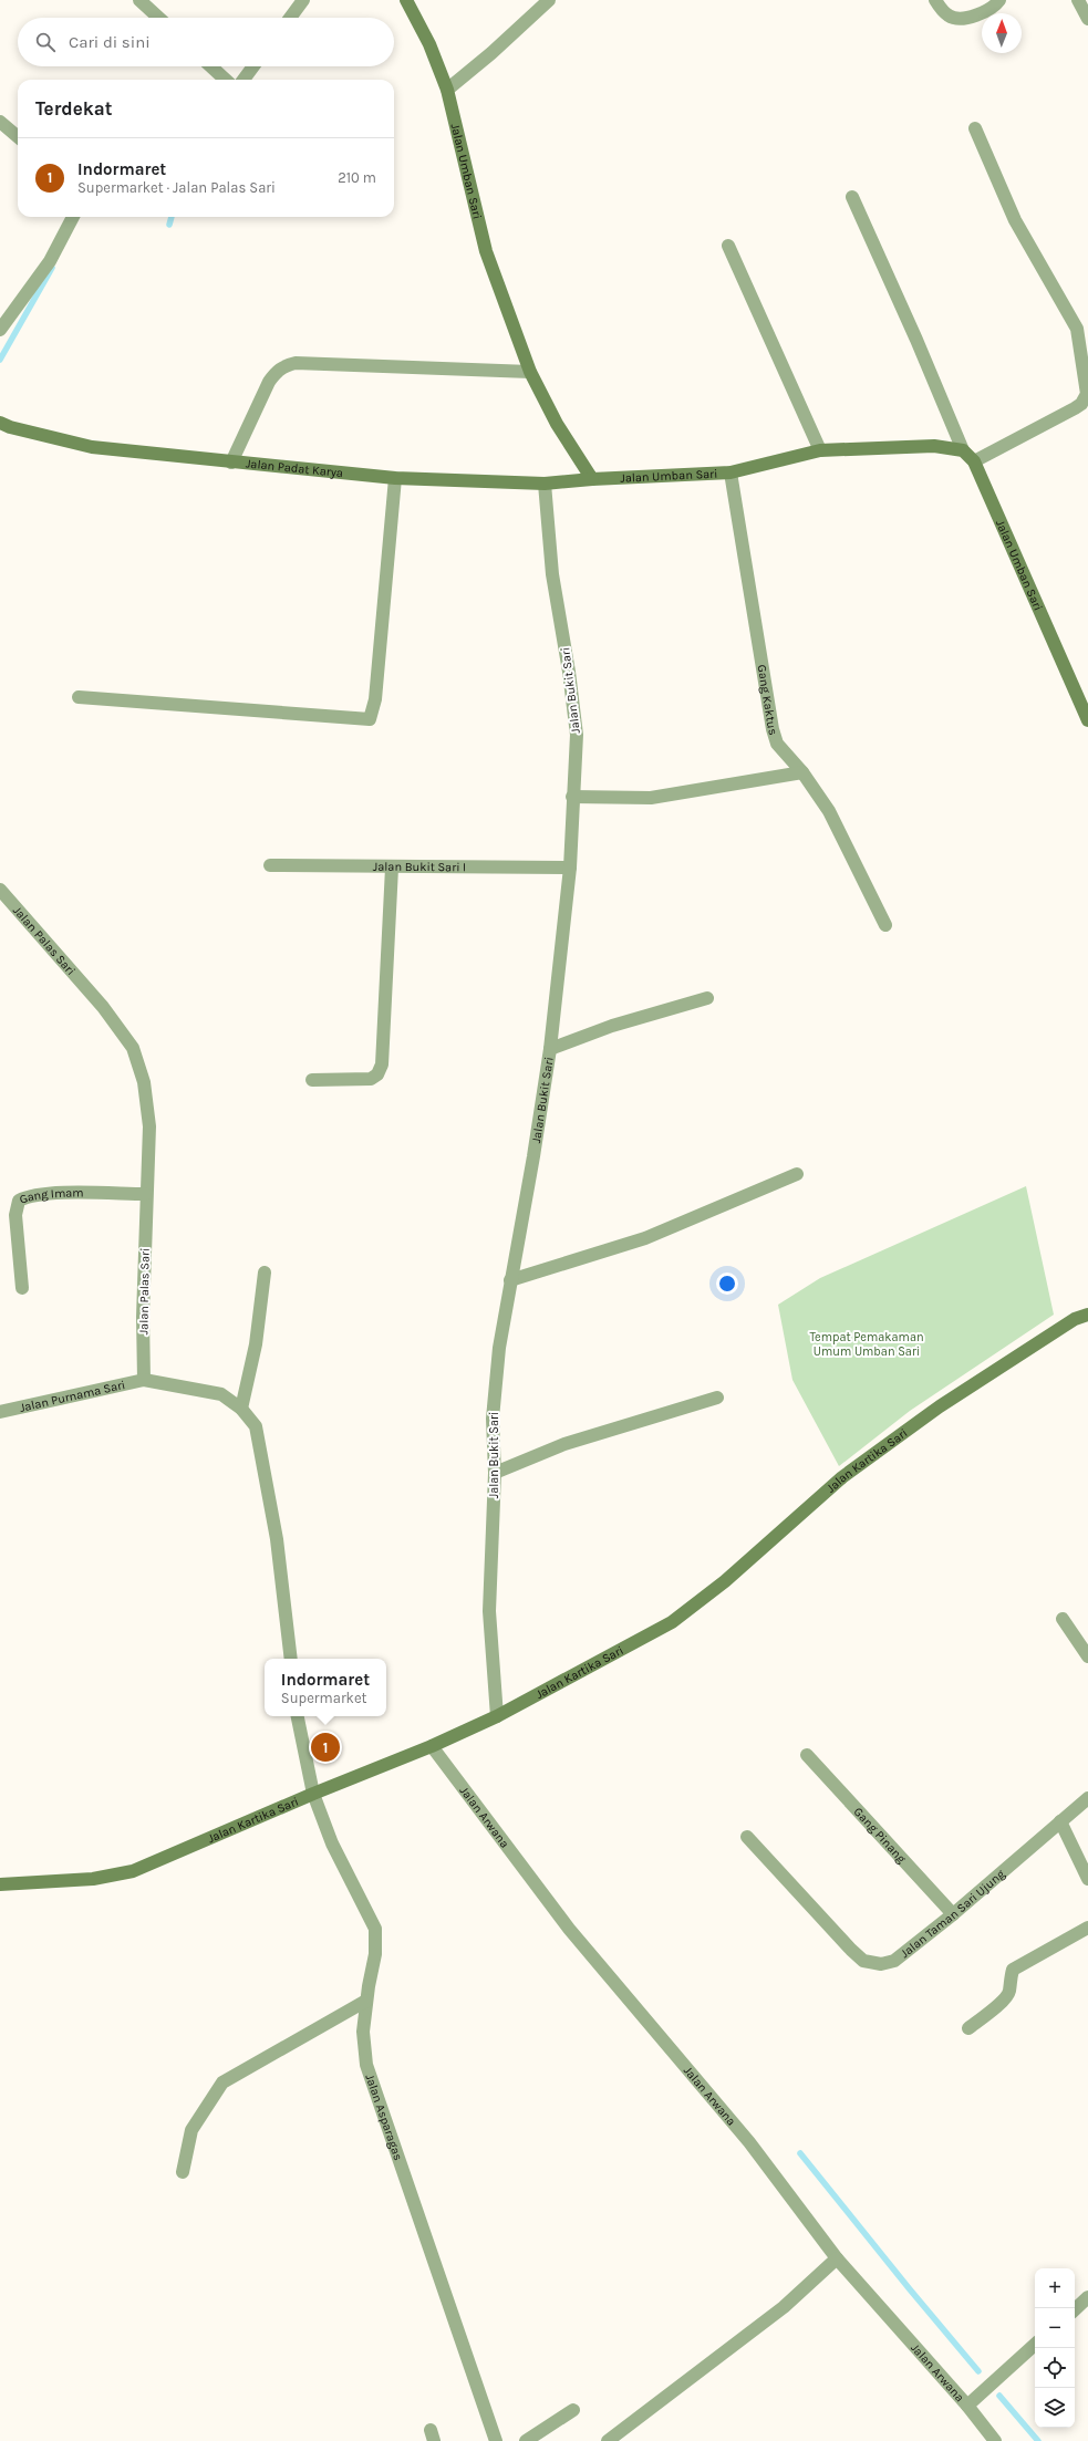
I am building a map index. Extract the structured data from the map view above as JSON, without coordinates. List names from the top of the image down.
{
  "streets": {
    "street": [
      "Jalan Umban Sari",
      "Jalan Padat Karya",
      "Jalan Bukit Sari",
      "Gang Kaktus",
      "Jalan Bukit Sari I",
      "Jalan Palas Sari",
      "Gang Imam",
      "Jalan Purnama Sari",
      "Jalan Kartika Sari",
      "Jalan Arwana",
      "Gang Pinang",
      "Jalan Taman Sari Ujung",
      "Jalan Asparagas"
    ]
  },
  "crossings": [
    ["Jalan Umban Sari", "Jalan Padat Karya"],
    ["Jalan Umban Sari", "Gang Kaktus"],
    ["Jalan Padat Karya", "Jalan Bukit Sari"],
    ["Jalan Bukit Sari", "Jalan Bukit Sari I"],
    ["Jalan Bukit Sari", "Jalan Kartika Sari"],
    ["Jalan Palas Sari", "Gang Imam"],
    ["Jalan Palas Sari", "Jalan Purnama Sari"],
    ["Jalan Kartika Sari", "Jalan Arwana"],
    ["Jalan Kartika Sari", "Jalan Asparagas"],
    ["Gang Pinang", "Jalan Taman Sari Ujung"]
  ],
  "parks": ["Tempat Pemakaman Umum Umban Sari"],
  "north": "top",
  "page": {
    "search": "Cari di sini",
    "heading": "Terdekat",
    "list": [
      {
        "mark": "1",
        "name": "Indormaret",
        "note": "Supermarket · Jalan Palas Sari",
        "value": "210 m"
      }
    ],
    "popup": ["Indormaret", "Supermarket"],
    "pins": "1",
    "map_buttons": ["+", "−"]
  }
}
